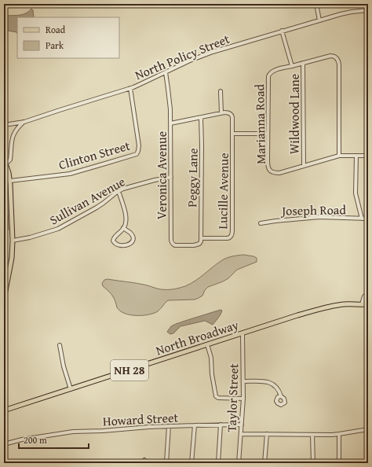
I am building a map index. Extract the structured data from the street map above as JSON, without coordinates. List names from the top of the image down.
{
  "streets": {
    "main road": ["North Broadway", "NH 28"],
    "street": [
      "North Policy Street",
      "Wildwood Lane",
      "Marianna Road",
      "Clinton Street",
      "Veronica Avenue",
      "Peggy Lane",
      "Lucille Avenue",
      "Sullivan Avenue",
      "Joseph Road",
      "Taylor Street",
      "Howard Street"
    ]
  },
  "crossings": [
    ["North Policy Street", "Clinton Street"],
    ["North Policy Street", "Veronica Avenue"],
    ["Wildwood Lane", "Marianna Road"],
    ["Veronica Avenue", "Peggy Lane"],
    ["Veronica Avenue", "Lucille Avenue"],
    ["Veronica Avenue", "Sullivan Avenue"],
    ["Peggy Lane", "Lucille Avenue"],
    ["North Broadway", "Taylor Street"],
    ["Taylor Street", "Howard Street"]
  ],
  "legend": ["Road", "Park"],
  "scale_bar": "200 m"
}
